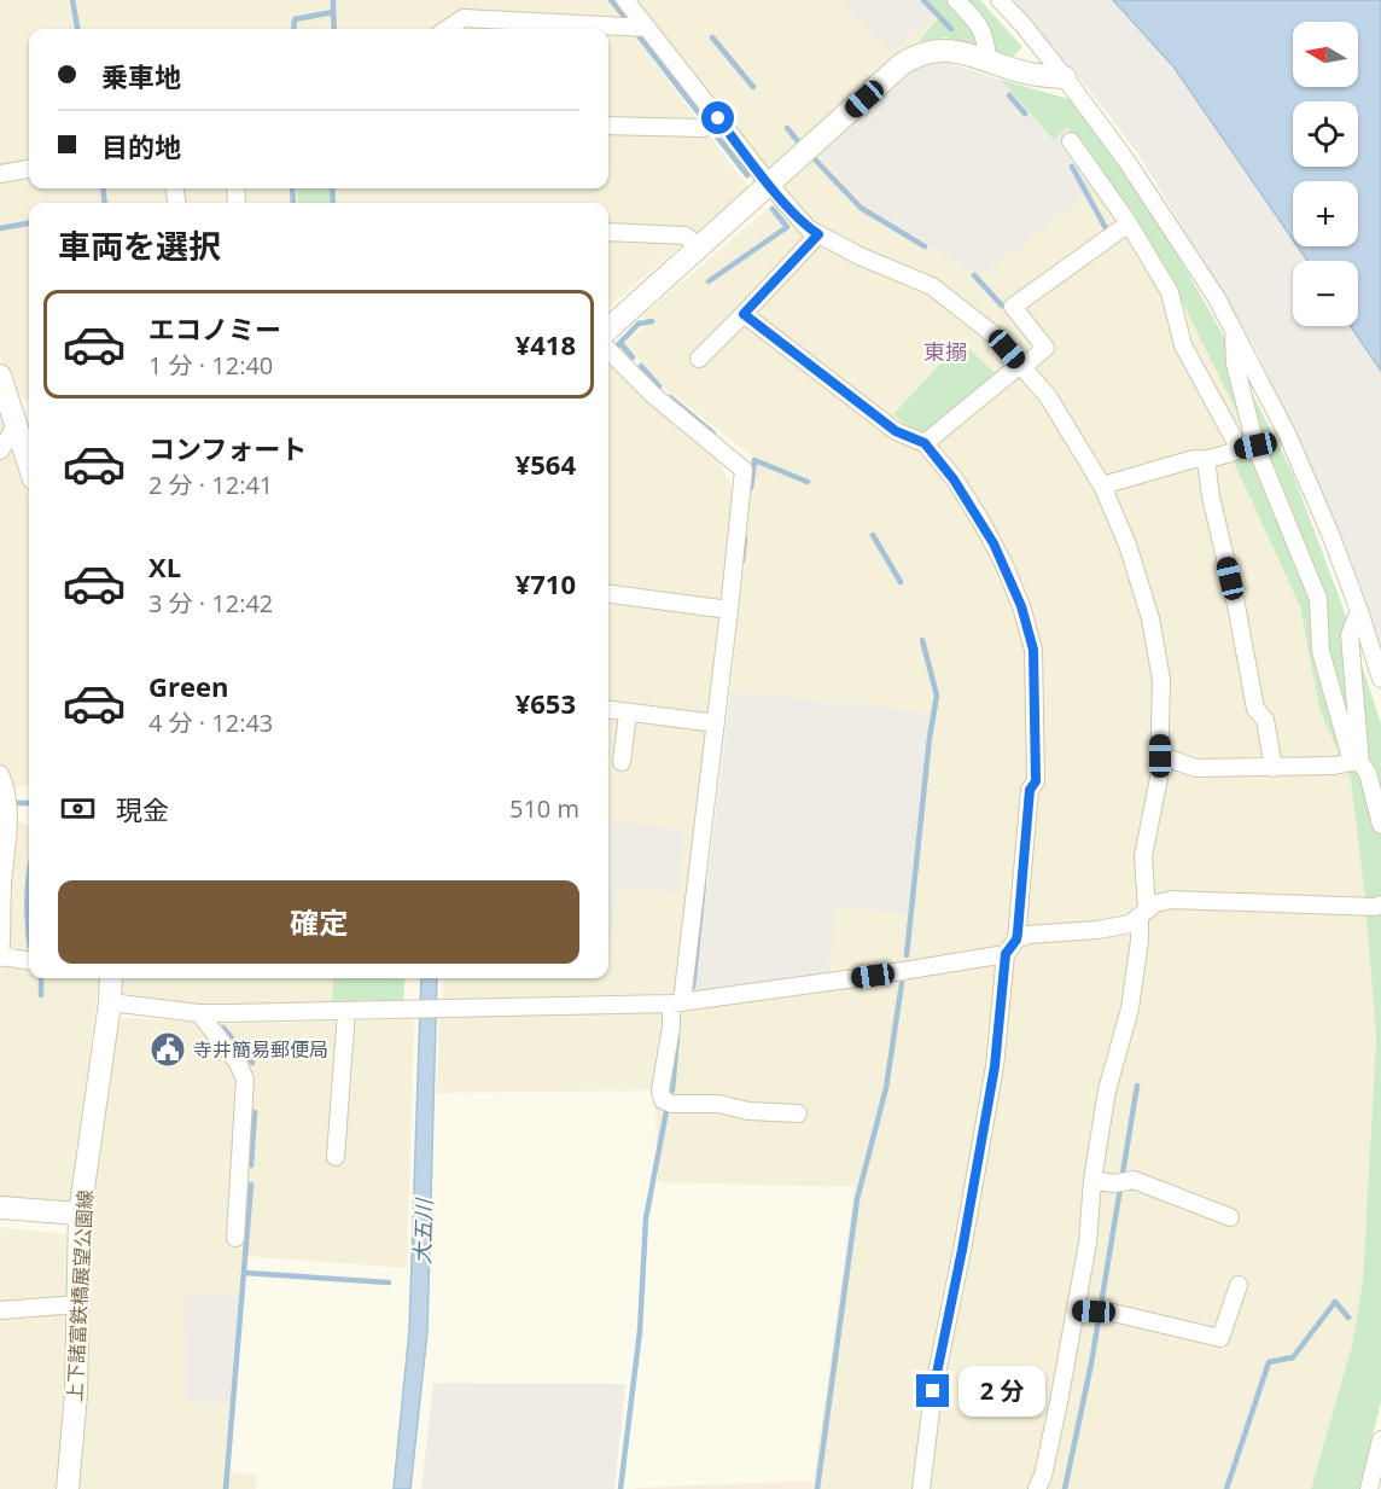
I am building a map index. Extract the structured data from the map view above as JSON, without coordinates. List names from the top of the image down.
{
  "streets": {
    "street": ["上下諸富鉄橋展望公園線"]
  },
  "districts": ["東搦"],
  "water": ["大五川"],
  "places": {
    "public building": ["寺井簡易郵便局"]
  },
  "north": "left",
  "page": {
    "map_buttons": ["+", "−"],
    "banner": ["乗車地", "目的地"],
    "heading": "車両を選択",
    "list": [
      {
        "name": "エコノミー",
        "note": "1 分 · 12:40",
        "value": "¥418"
      },
      {
        "name": "コンフォート",
        "note": "2 分 · 12:41",
        "value": "¥564"
      },
      {
        "name": "XL",
        "note": "3 分 · 12:42",
        "value": "¥710"
      },
      {
        "name": "Green",
        "note": "4 分 · 12:43",
        "value": "¥653"
      }
    ],
    "pay": ["現金", "510 m"],
    "buttons": "確定",
    "bubble": "2 分"
  }
}
